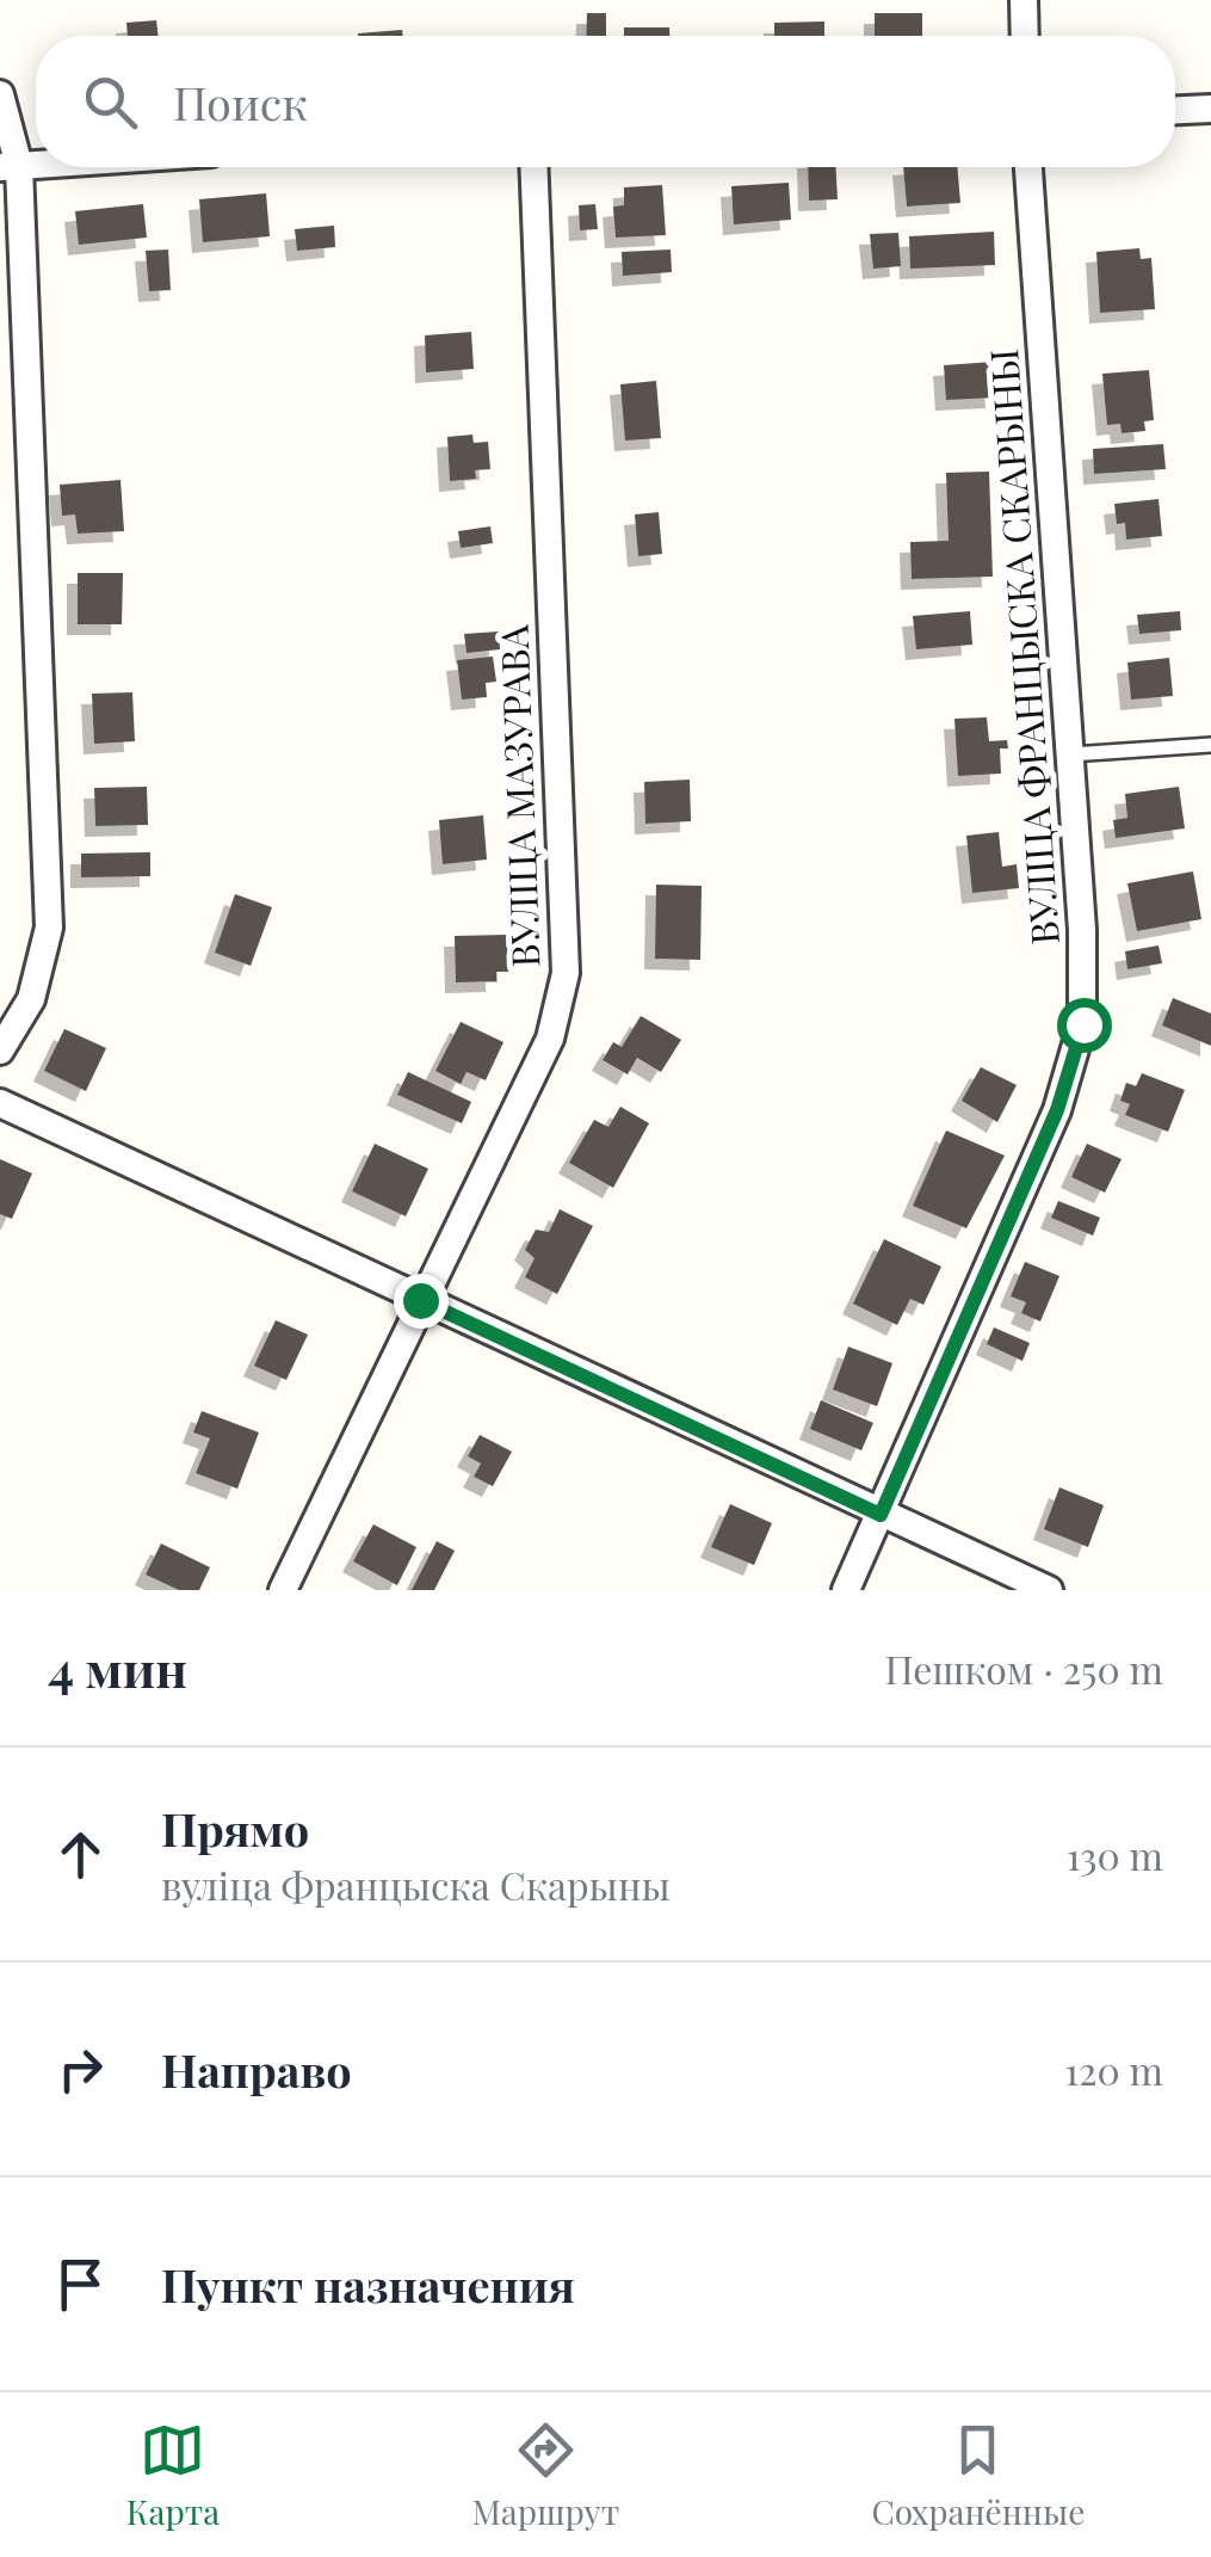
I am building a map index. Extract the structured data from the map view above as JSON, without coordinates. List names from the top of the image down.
{
  "streets": {
    "street": ["ВУЛІЦА ФРАНЦЫСКА СКАРЫНЫ", "ВУЛІЦА МАЗУРАВА"]
  },
  "page": {
    "search": "Поиск",
    "heading": ["4 мин", "Пешком · 250 m"],
    "list": [
      ["Прямо", "вуліца Францыска Скарыны", "130 m"],
      ["Направо", "120 m"],
      "Пункт назначения"
    ],
    "nav": ["Карта", "Маршрут", "Сохранённые"]
  }
}
